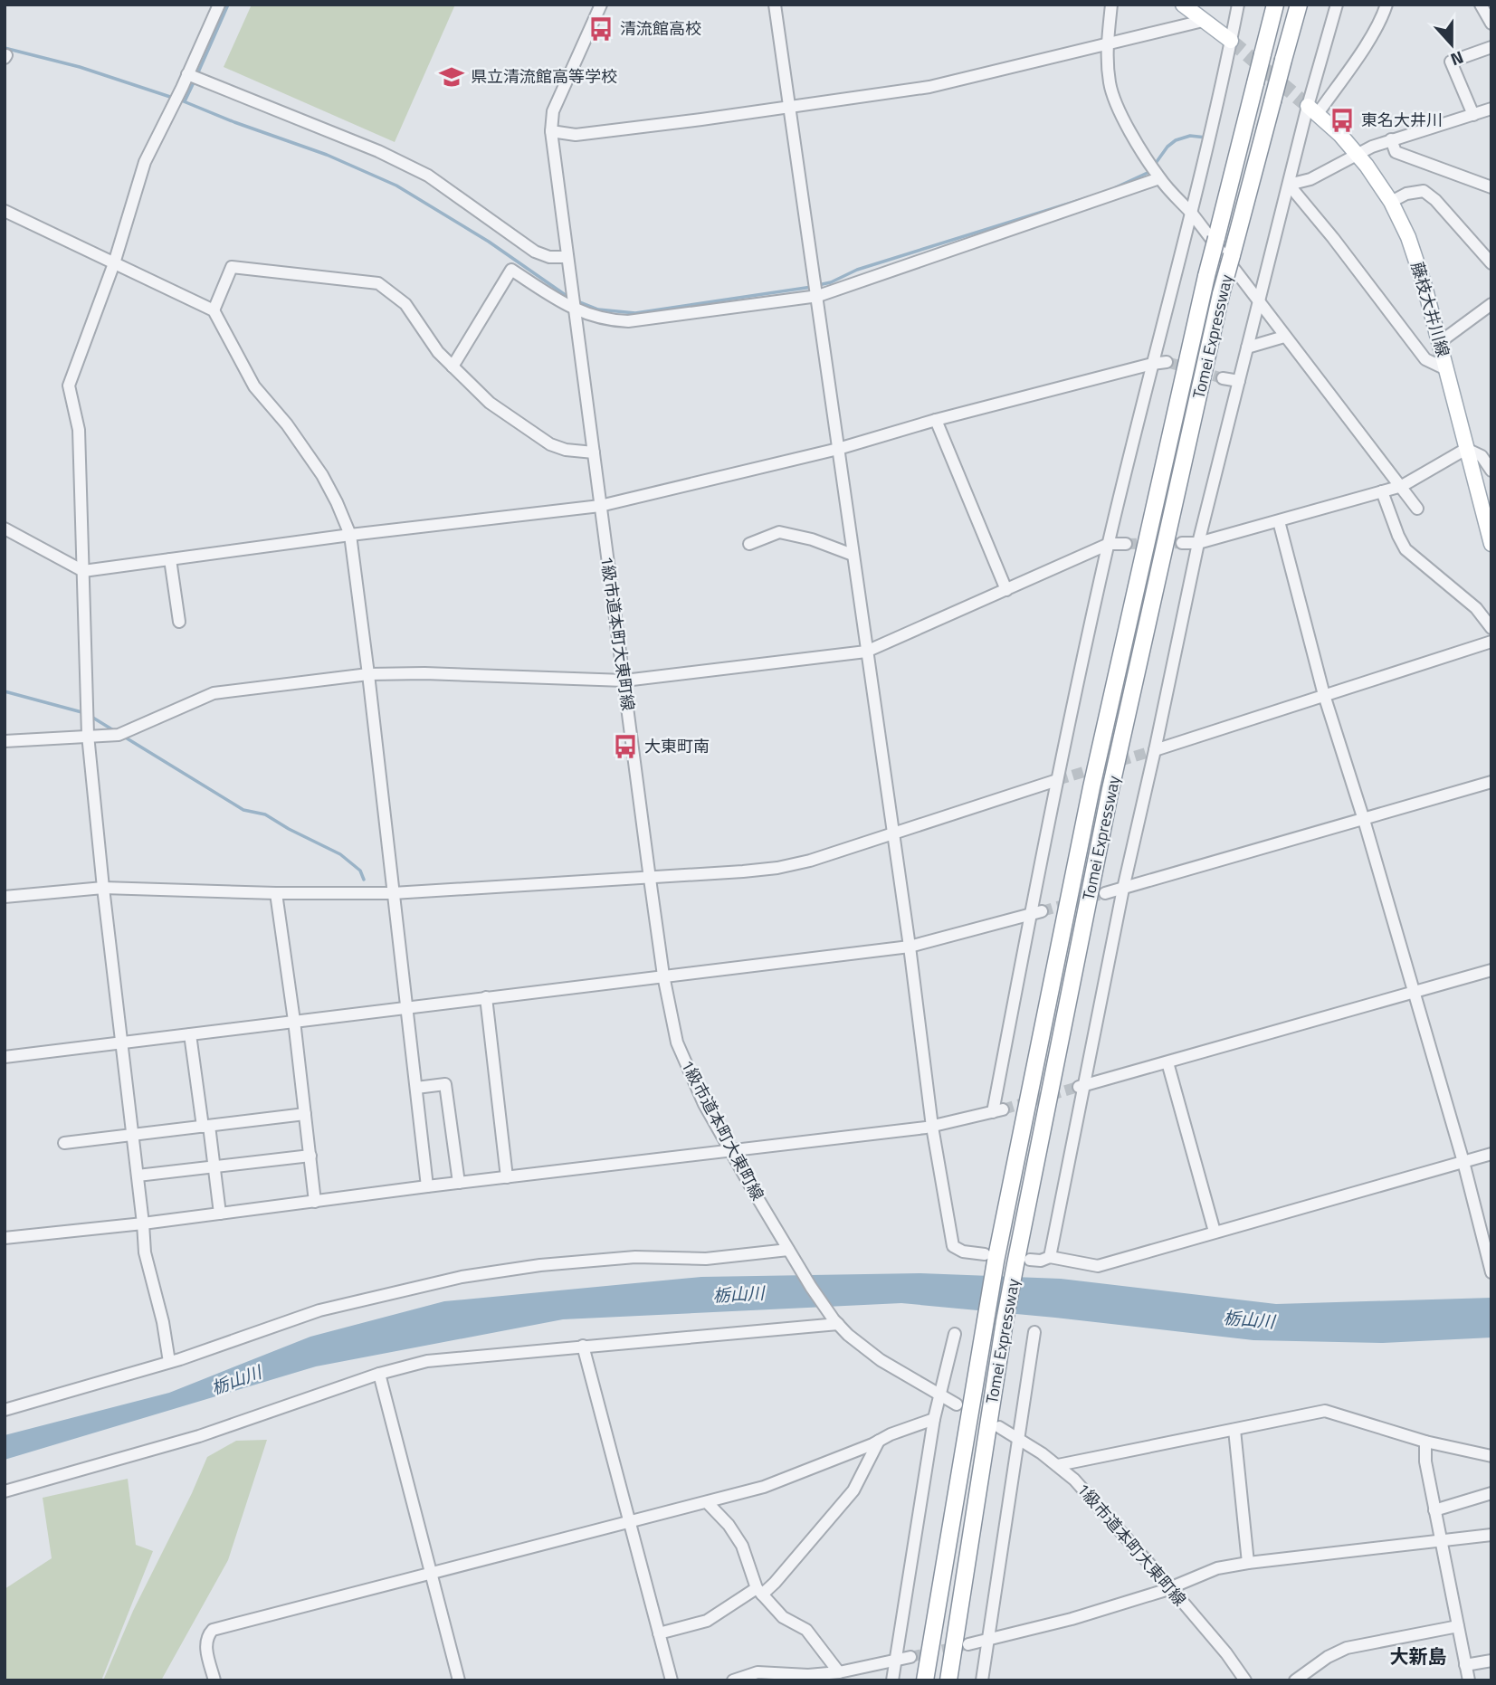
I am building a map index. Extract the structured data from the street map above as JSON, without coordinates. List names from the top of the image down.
{
  "streets": {
    "highway": ["Tomei Expressway"],
    "main road": ["藤枝大井川線"],
    "street": ["1級市道本町大東町線"]
  },
  "districts": ["大新島"],
  "water": ["栃山川"],
  "places": {
    "bus stop": ["清流館高校", "東名大井川", "大東町南"],
    "school or university": ["県立清流館高等学校"]
  },
  "north": "bottom"
}
